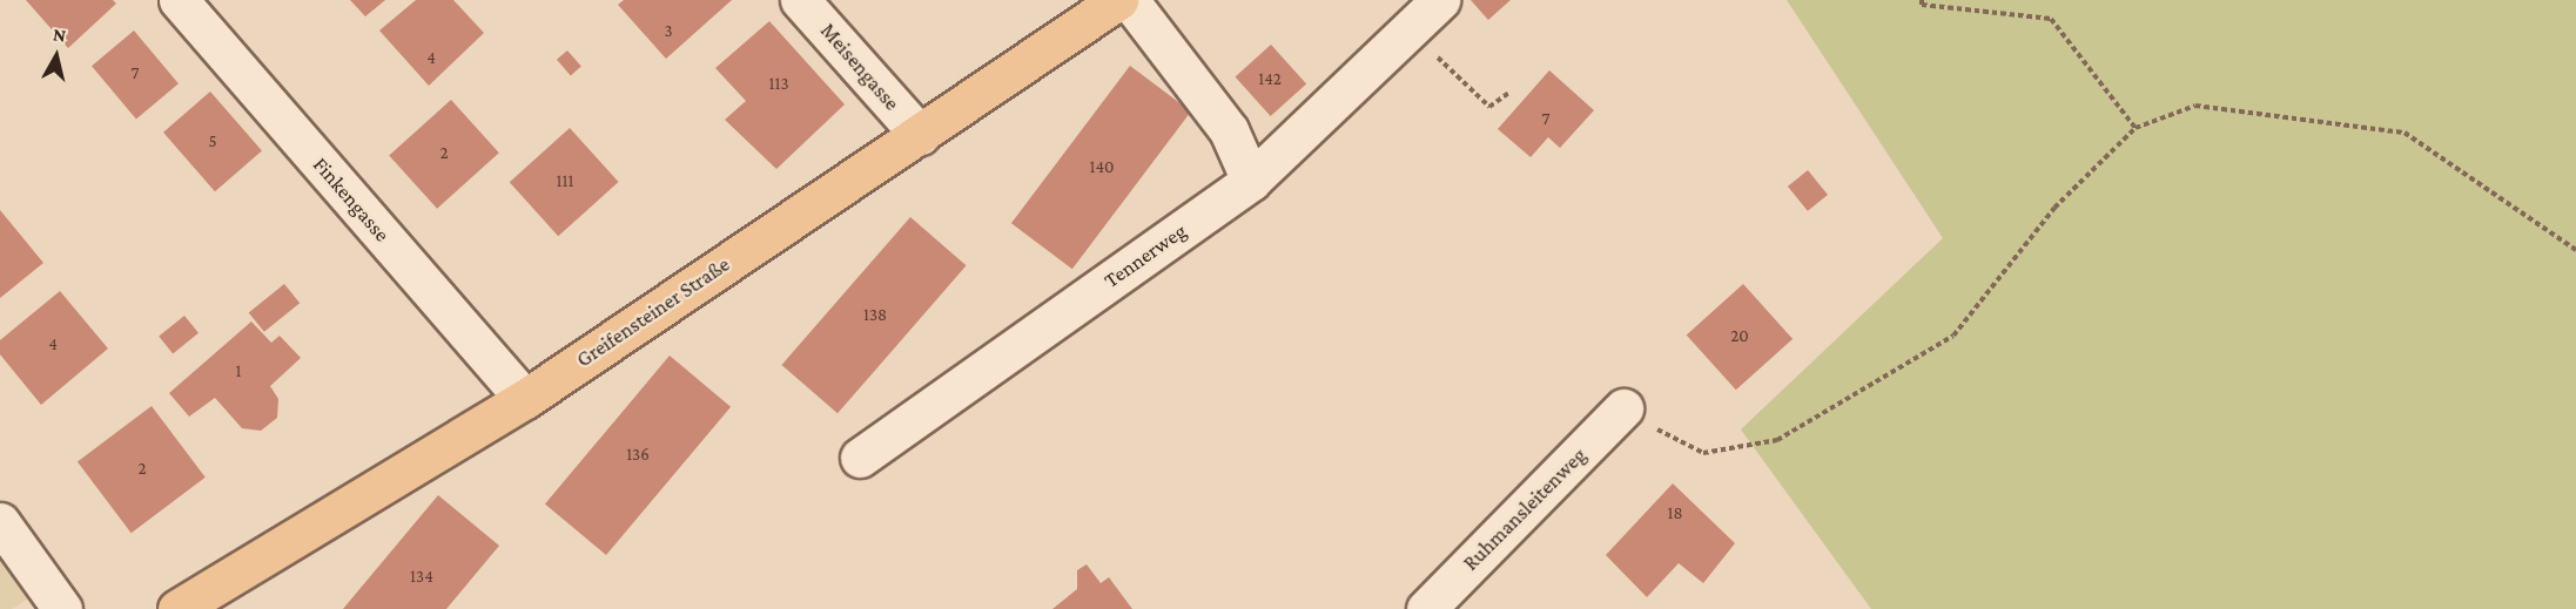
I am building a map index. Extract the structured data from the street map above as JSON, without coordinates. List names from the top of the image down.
{
  "streets": {
    "main road": ["Greifensteiner Straße"],
    "street": [
      "Meisengasse",
      "Finkengasse",
      "Tennerweg",
      "Ruhmansleitenweg"
    ]
  },
  "crossings": [
    ["Meisengasse", "Greifensteiner Straße"],
    ["Finkengasse", "Greifensteiner Straße"]
  ],
  "house_numbers": [
    "3",
    "4",
    "7",
    "142",
    "113",
    "7",
    "5",
    "2",
    "140",
    "111",
    "138",
    "20",
    "4",
    "1",
    "136",
    "2",
    "18",
    "134"
  ],
  "north": "top"
}
